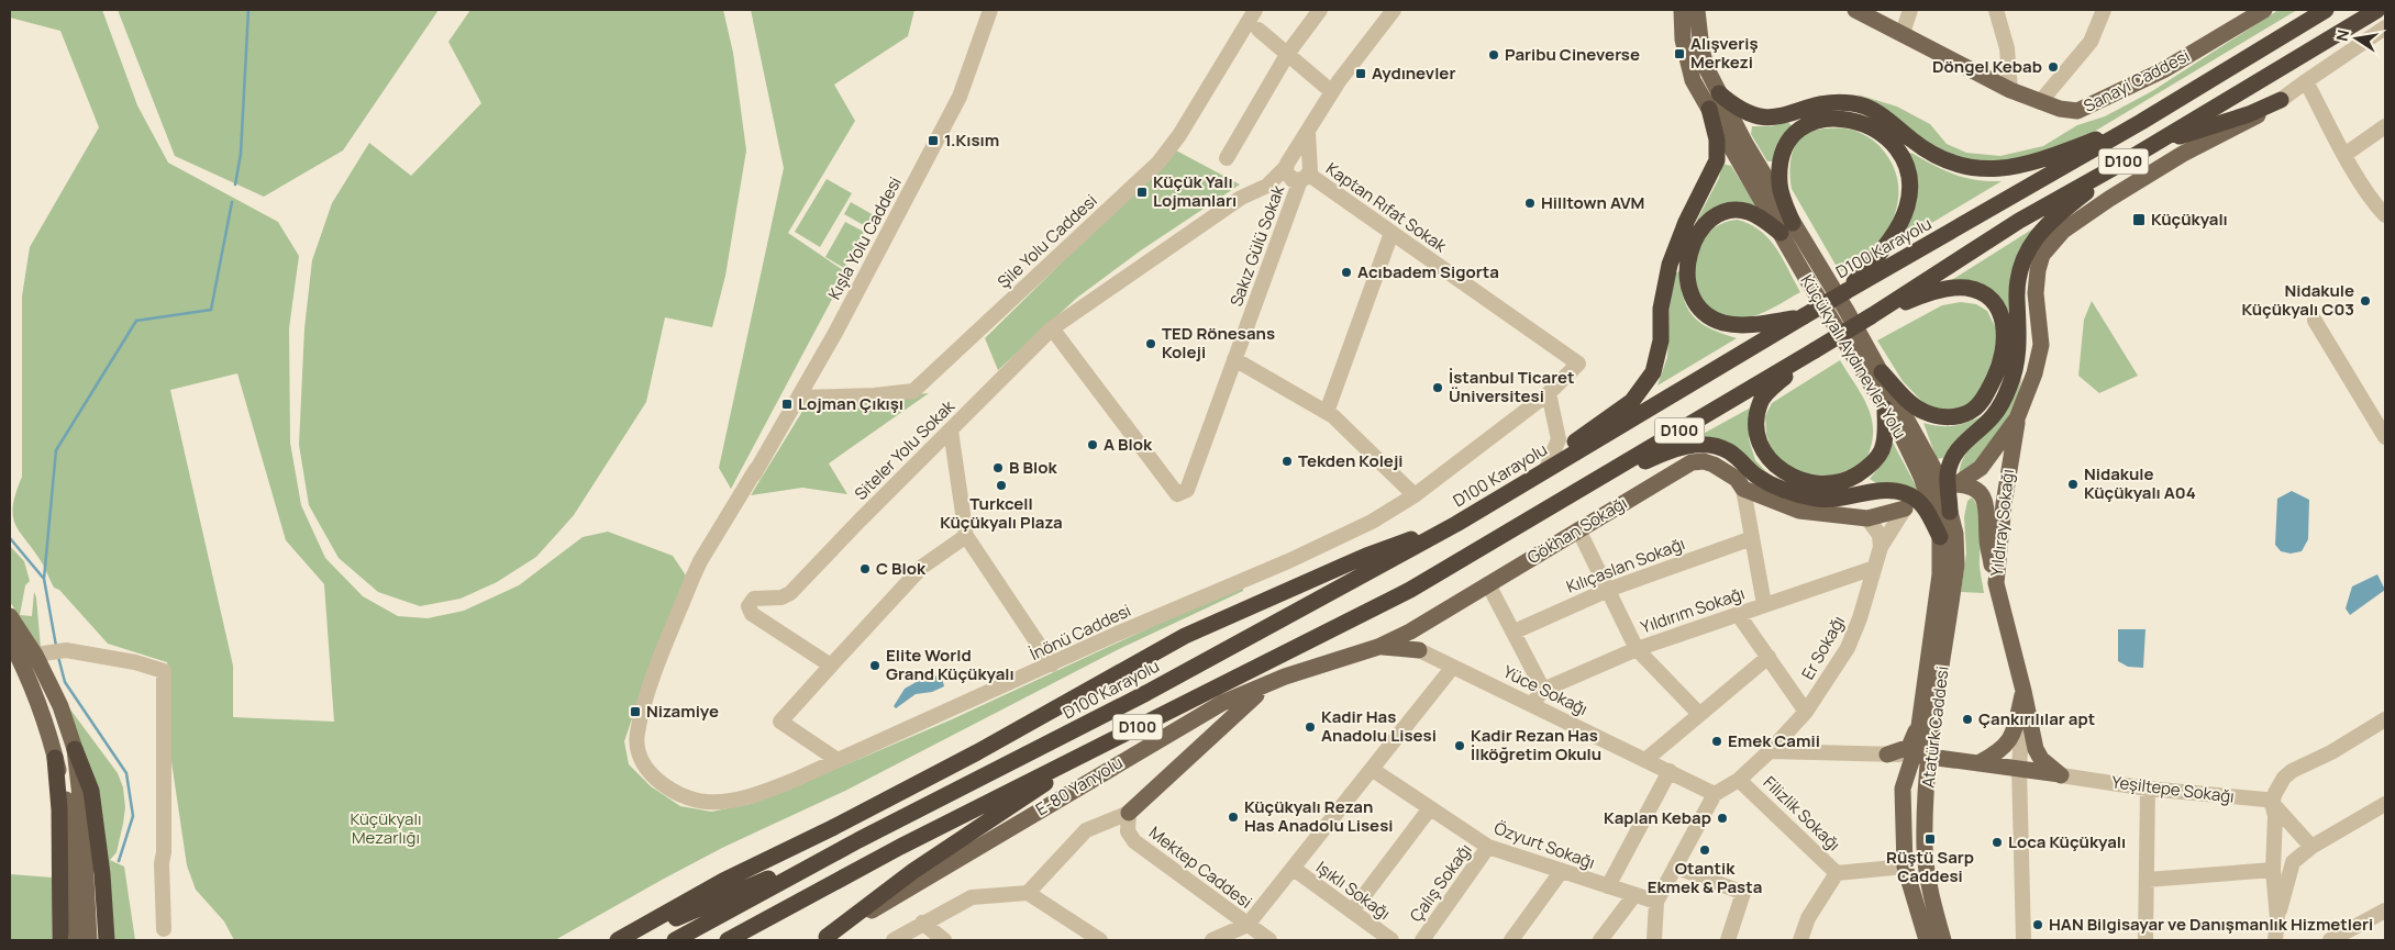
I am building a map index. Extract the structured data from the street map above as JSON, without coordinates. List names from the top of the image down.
{
  "streets": {
    "highway": ["D100", "D100 Karayolu"],
    "main road": [
      "Sanayi Caddesi",
      "Küçükyalı Aydınevler Yolu",
      "Yıldıray Sokağı",
      "Gökhan Sokağı",
      "Atatürk Caddesi",
      "E-80 Yanyolu",
      "Yeşiltepe Sokağı"
    ],
    "street": [
      "Kaptan Rıfat Sokak",
      "Kışla Yolu Caddesi",
      "Şile Yolu Caddesi",
      "Sakız Gülü Sokak",
      "Siteler Yolu Sokak",
      "Kılıçaslan Sokağı",
      "Yıldırım Sokağı",
      "İnönü Caddesi",
      "Er Sokağı",
      "Yüce Sokağı",
      "Filizlik Sokağı",
      "Özyurt Sokağı",
      "Mektep Caddesi",
      "Çalış Sokağı",
      "Işıklı Sokağı"
    ]
  },
  "crossings": [
    ["Kaptan Rıfat Sokak", "Sakız Gülü Sokak"],
    ["Kaptan Rıfat Sokak", "Siteler Yolu Sokak"],
    ["Kaptan Rıfat Sokak", "İnönü Caddesi"],
    ["Kışla Yolu Caddesi", "Şile Yolu Caddesi"],
    ["Kışla Yolu Caddesi", "İnönü Caddesi"],
    ["Sakız Gülü Sokak", "Siteler Yolu Sokak"],
    ["Küçükyalı Aydınevler Yolu", "Atatürk Caddesi"],
    ["Yıldıray Sokağı", "Yeşiltepe Sokağı"],
    ["Gökhan Sokağı", "E-80 Yanyolu"],
    ["Yıldırım Sokağı", "Er Sokağı"],
    ["Yıldırım Sokağı", "Yüce Sokağı"],
    ["Atatürk Caddesi", "Yeşiltepe Sokağı"],
    ["Atatürk Caddesi", "Filizlik Sokağı"],
    ["Özyurt Sokağı", "Çalış Sokağı"]
  ],
  "parks": ["Küçükyalı Mezarlığı"],
  "places": {
    "transit": [
      "Alışveriş Merkezi",
      "Aydınevler",
      "1.Kısım",
      "Küçük Yalı Lojmanları",
      "Küçükyalı",
      "Lojman Çıkışı",
      "Nizamiye",
      "Rüştü Sarp Caddesi"
    ],
    "other": [
      "Paribu Cineverse",
      "Döngel Kebab",
      "Hilltown AVM",
      "Acıbadem Sigorta",
      "Nidakule Küçükyalı C03",
      "TED Rönesans Koleji",
      "İstanbul Ticaret Üniversitesi",
      "A Blok",
      "Tekden Koleji",
      "B Blok",
      "Nidakule Küçükyalı A04",
      "Turkcell Küçükyalı Plaza",
      "C Blok",
      "Elite World Grand Küçükyalı",
      "Çankırılılar apt",
      "Kadir Has Anadolu Lisesi",
      "Emek Camii",
      "Kadir Rezan Has İlköğretim Okulu",
      "Küçükyalı Rezan Has Anadolu Lisesi",
      "Kaplan Kebap",
      "Loca Küçükyalı",
      "Otantik Ekmek & Pasta",
      "HAN Bilgisayar ve Danışmanlık Hizmetleri"
    ]
  },
  "north": "left"
}
